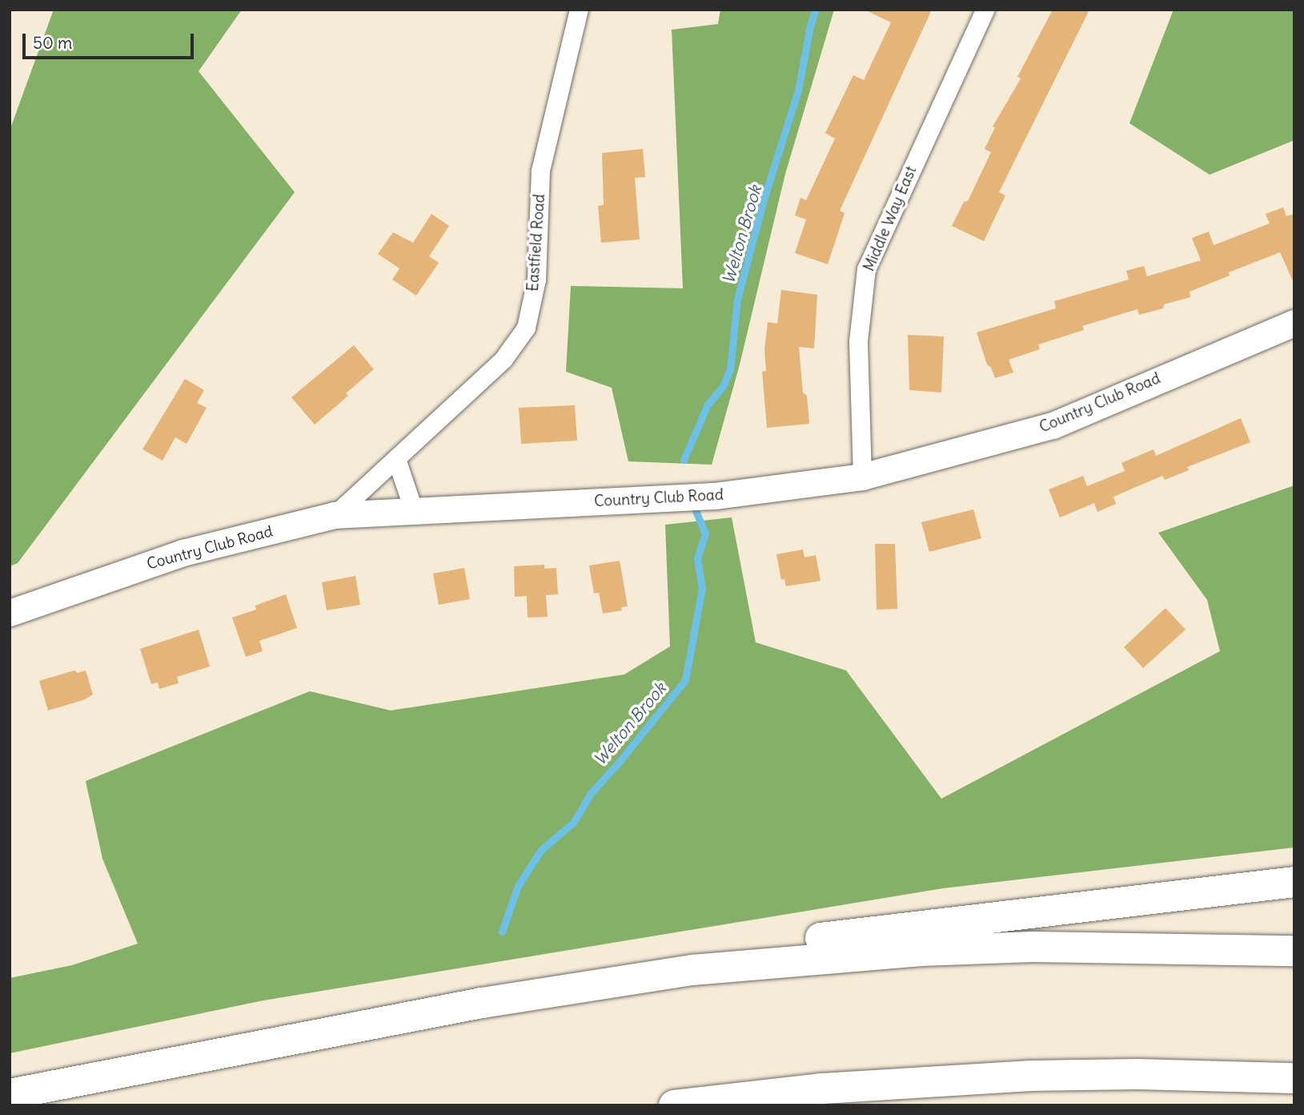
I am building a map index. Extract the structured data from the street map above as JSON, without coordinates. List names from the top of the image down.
{
  "streets": {
    "street": ["Middle Way East", "Eastfield Road", "Country Club Road"]
  },
  "crossings": [
    ["Middle Way East", "Country Club Road"],
    ["Eastfield Road", "Country Club Road"]
  ],
  "water": ["Welton Brook"],
  "scale_bar": "50 m"
}
